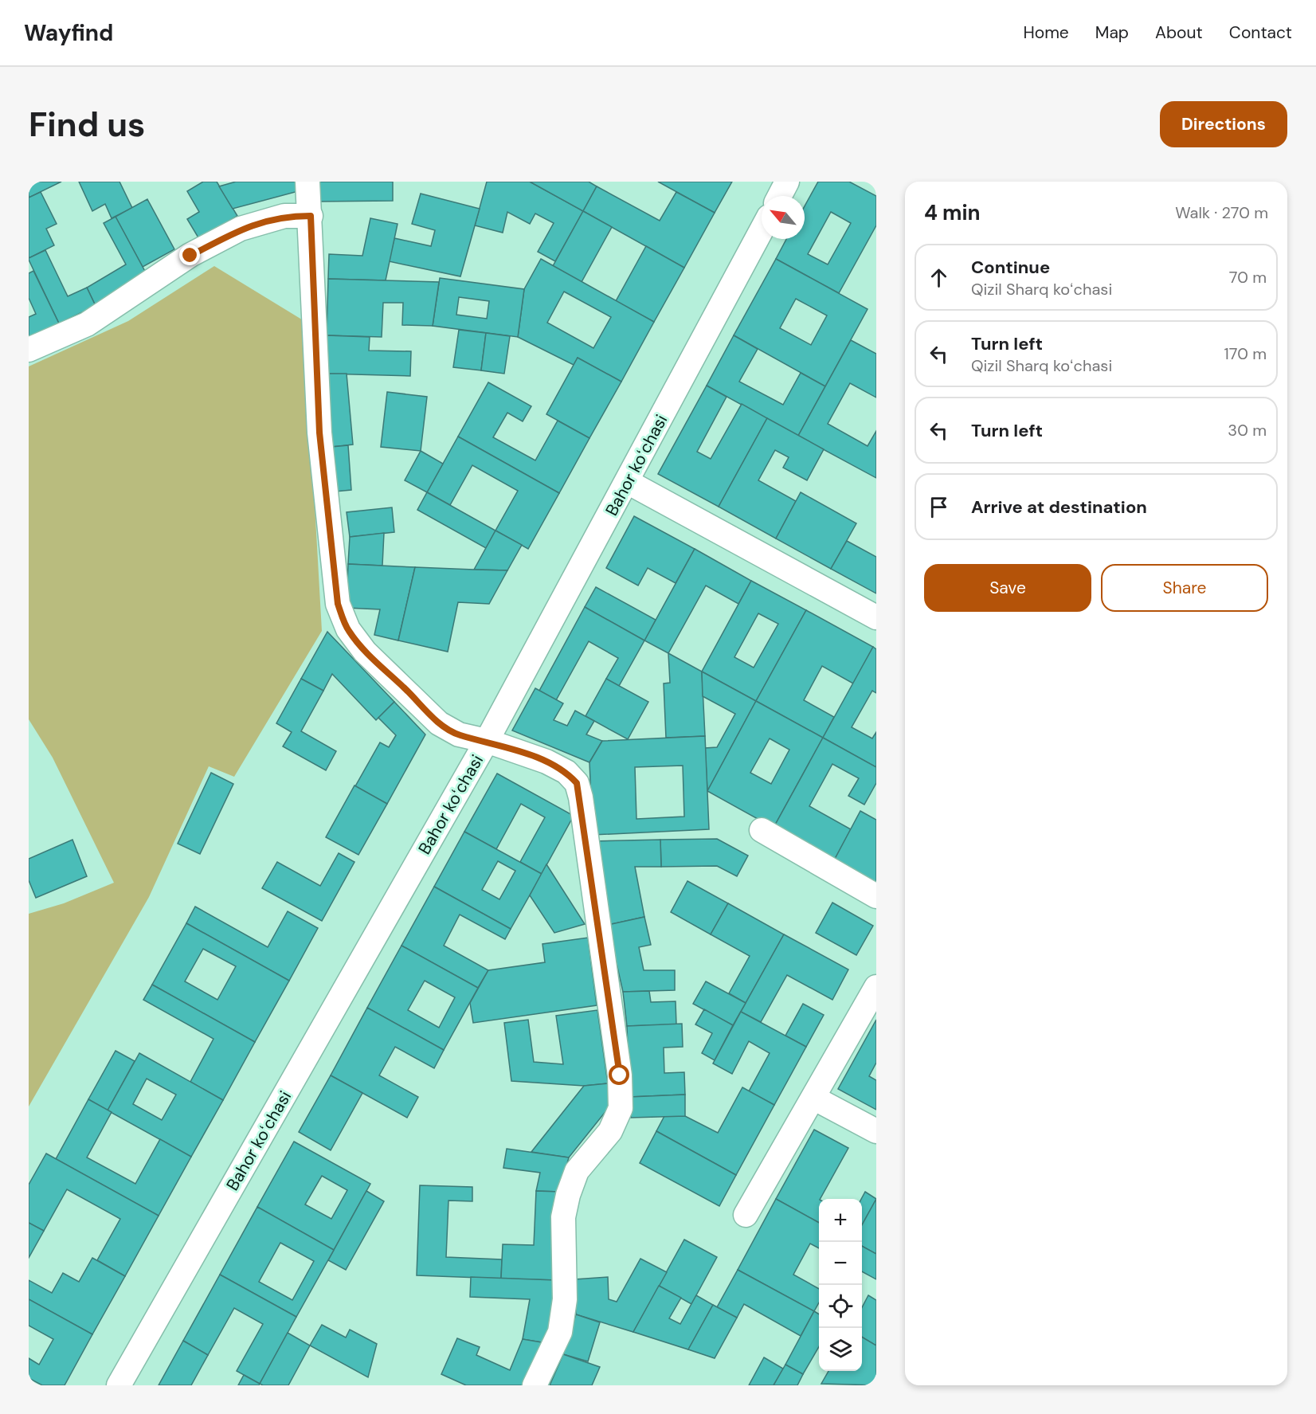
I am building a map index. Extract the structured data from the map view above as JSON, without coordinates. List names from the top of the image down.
{
  "streets": {
    "street": ["Bahor koʻchasi"]
  },
  "north": "top left",
  "page": {
    "header": "Wayfind",
    "nav": [
      "Home",
      "Map",
      "About",
      "Contact"
    ],
    "buttons": [
      "Directions",
      ["Save", "Share"]
    ],
    "title": "Find us",
    "heading": ["4 min", "Walk · 270 m"],
    "list": [
      ["Continue", "Qizil Sharq koʻchasi", "70 m"],
      ["Turn left", "Qizil Sharq koʻchasi", "170 m"],
      ["Turn left", "30 m"],
      "Arrive at destination"
    ],
    "map_buttons": ["+", "−"]
  }
}
